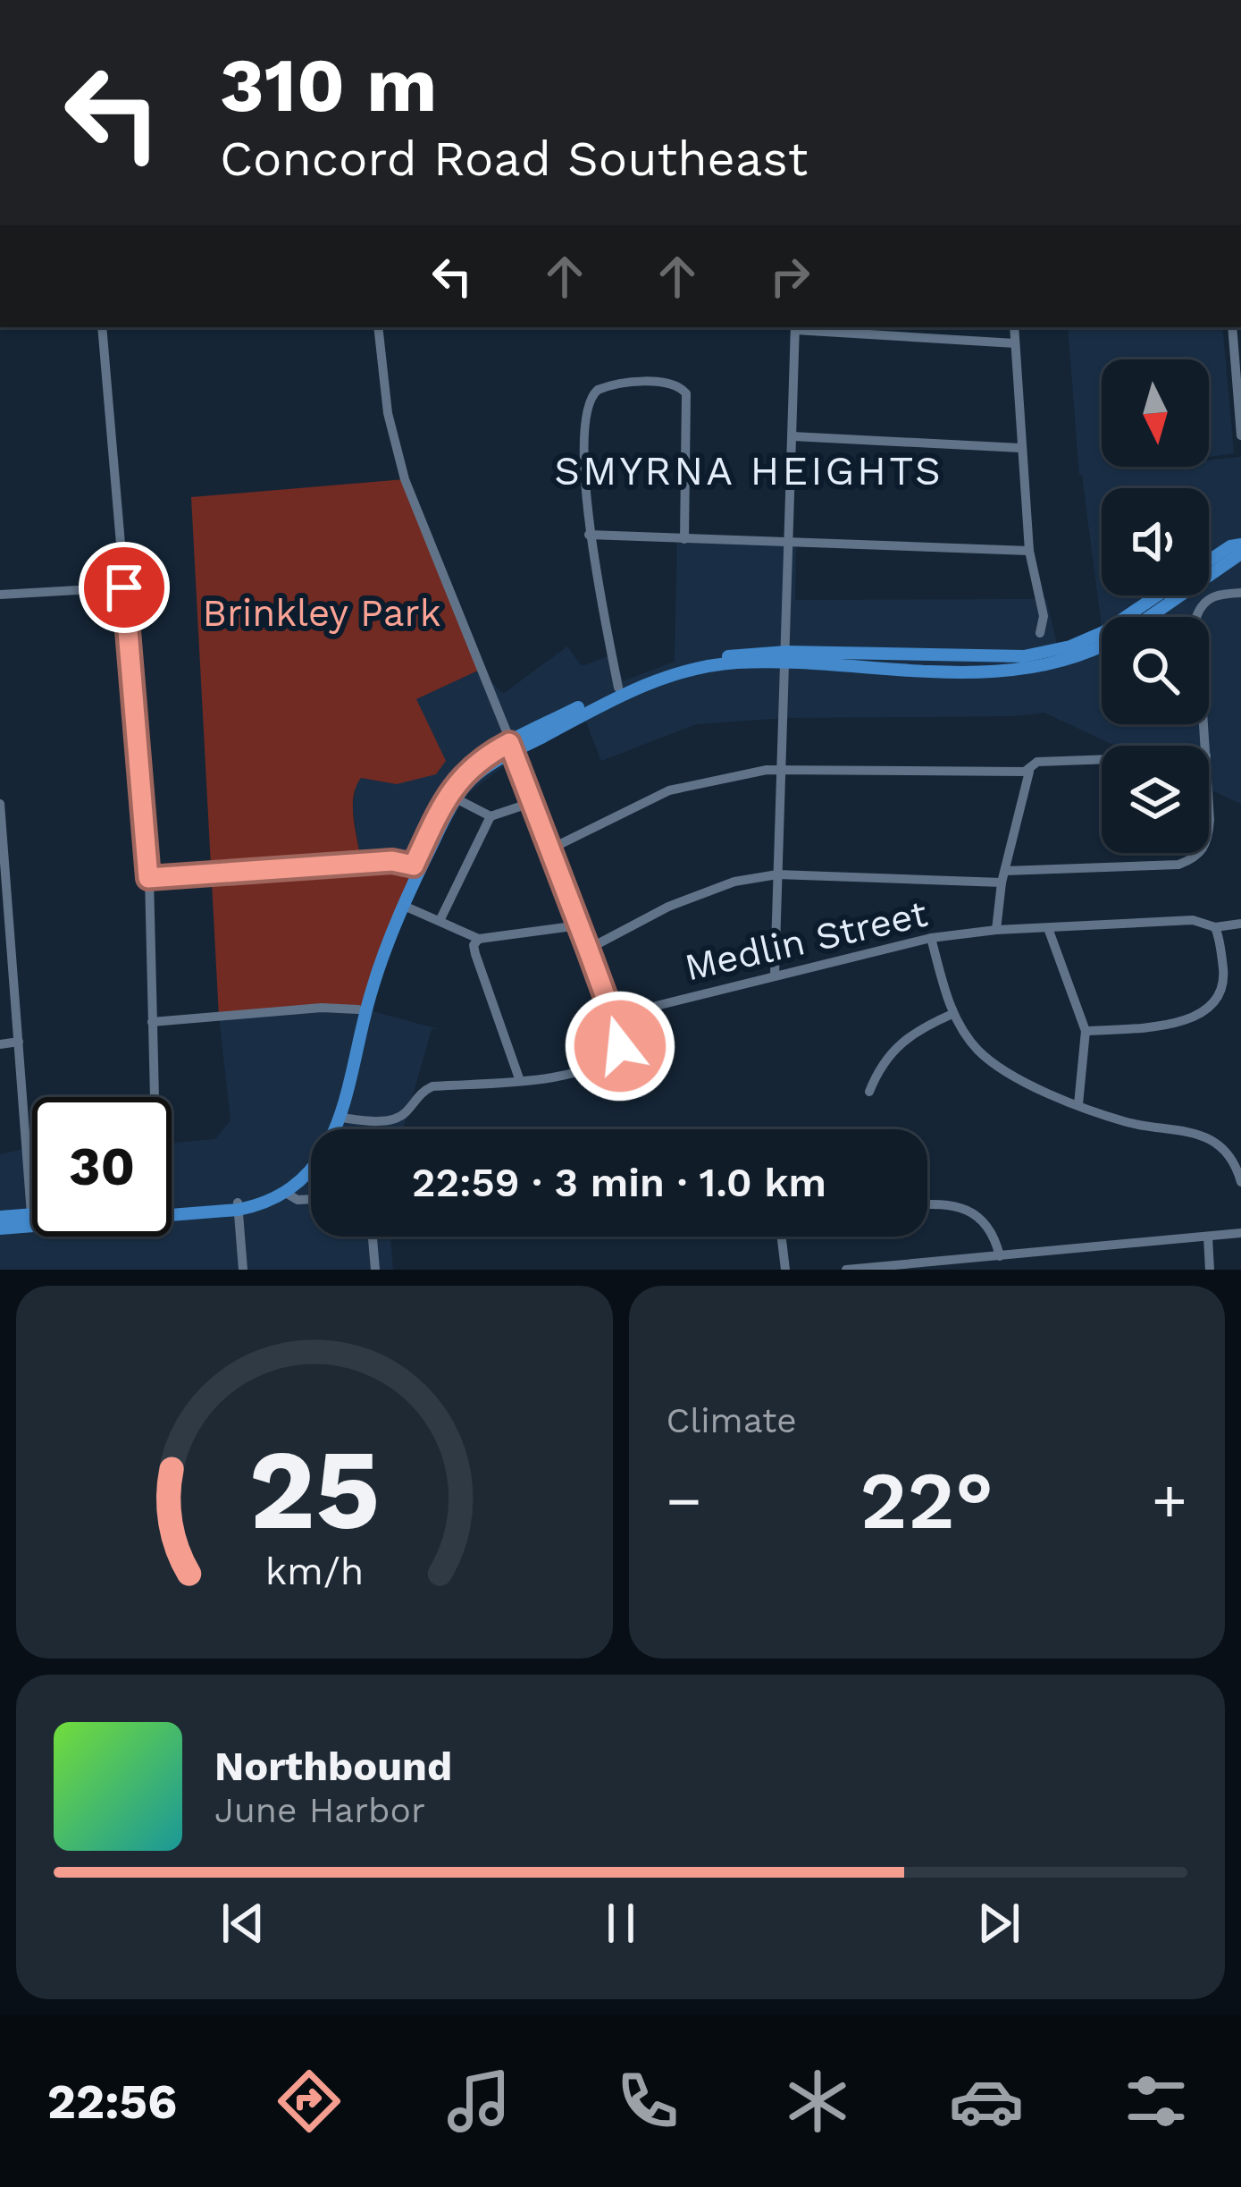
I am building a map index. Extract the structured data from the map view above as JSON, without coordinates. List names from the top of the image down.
{
  "streets": {
    "street": ["Medlin Street"]
  },
  "districts": ["SMYRNA HEIGHTS"],
  "parks": ["Brinkley Park"],
  "north": "bottom",
  "page": {
    "turn": ["310 m", "Concord Road Southeast"],
    "limit": "30",
    "trip": "22:59 · 3 min · 1.0 km",
    "tile": "Climate",
    "heat": ["−", "22°", "+"],
    "song": ["Northbound", "June Harbor"],
    "tabs": "22:56",
    "gauge": ["25", "km/h"]
  }
}
